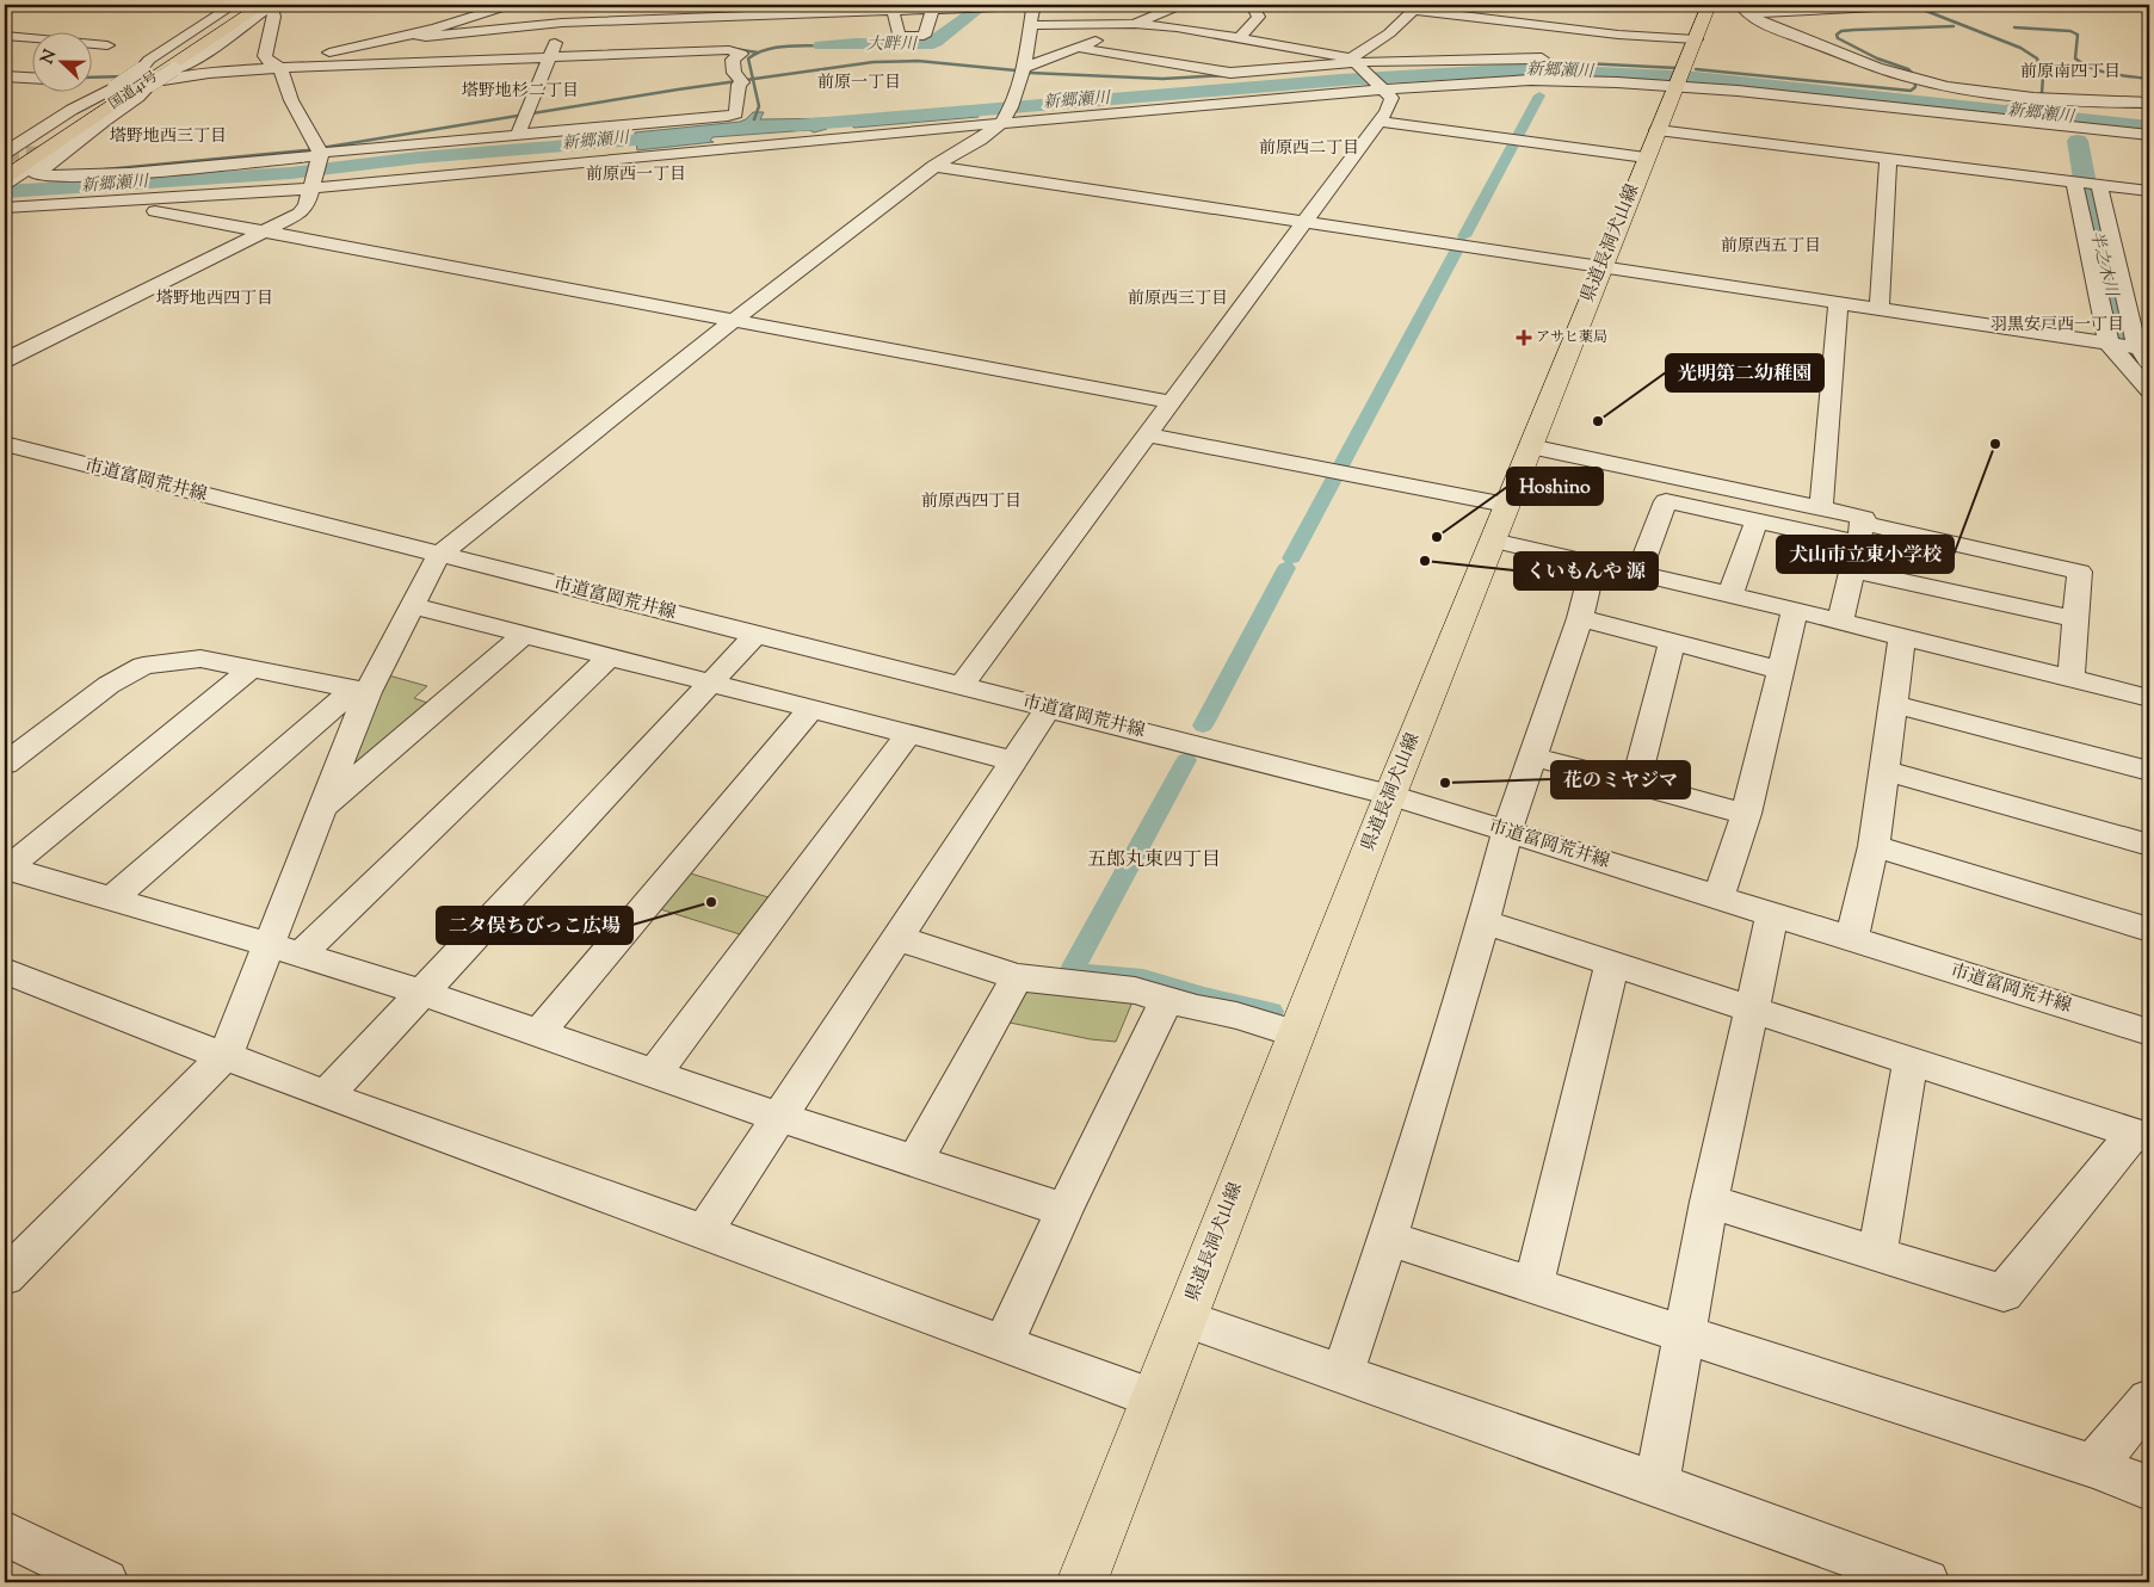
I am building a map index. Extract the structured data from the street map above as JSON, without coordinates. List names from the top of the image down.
{
  "streets": {
    "main road": ["国道41号", "県道長洞犬山線"],
    "street": ["市道富岡荒井線"]
  },
  "crossings": [
    ["県道長洞犬山線", "市道富岡荒井線"]
  ],
  "districts": [
    "前原南四丁目",
    "前原一丁目",
    "塔野地杉二丁目",
    "塔野地西三丁目",
    "前原西二丁目",
    "前原西一丁目",
    "前原西五丁目",
    "塔野地西四丁目",
    "前原西三丁目",
    "羽黒安戸西一丁目",
    "前原西四丁目",
    "五郎丸東四丁目"
  ],
  "water": ["大畔川", "新郷瀬川", "半之木川"],
  "places": {
    "health": ["アサヒ薬局"],
    "other": [
      "光明第二幼稚園",
      "犬山市立東小学校",
      "Hoshino",
      "くいもんや 源",
      "花のミヤジマ",
      "二タ俣ちびっこ広場"
    ]
  },
  "north": "left"
}
